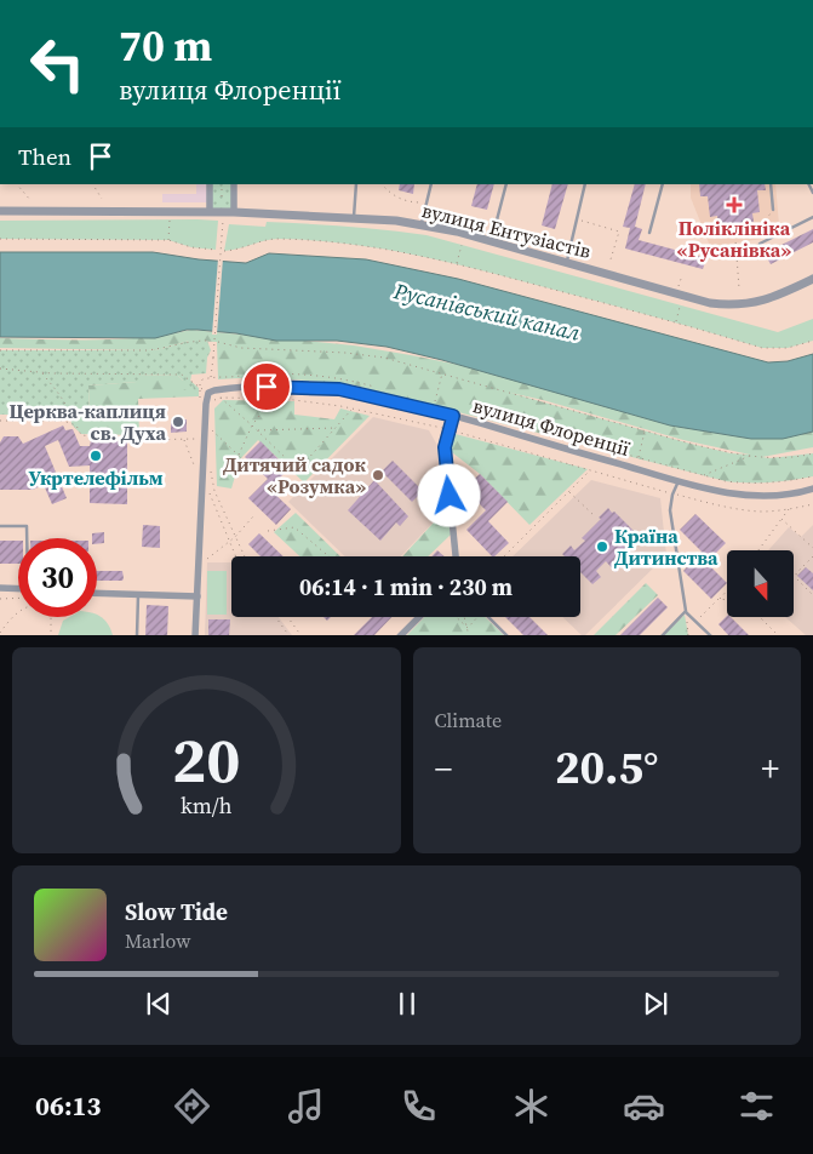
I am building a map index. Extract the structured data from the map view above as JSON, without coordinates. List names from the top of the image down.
{
  "streets": {
    "street": ["вулиця Ентузіастів", "вулиця Флоренції"]
  },
  "water": ["Русанівський канал"],
  "places": {
    "health": ["Поліклініка «Русанівка»"],
    "other": [
      "Церква-каплиця св. Духа",
      "Укртелефільм",
      "Дитячий садок «Розумка»",
      "Країна Дитинства"
    ]
  },
  "north": "bottom",
  "page": {
    "turn": ["70 m", "вулиця Флоренції"],
    "then": "Then",
    "limit": "30",
    "trip": "06:14 · 1 min · 230 m",
    "tile": "Climate",
    "heat": ["−", "20.5°", "+"],
    "song": ["Slow Tide", "Marlow"],
    "tabs": "06:13",
    "gauge": ["20", "km/h"]
  }
}
